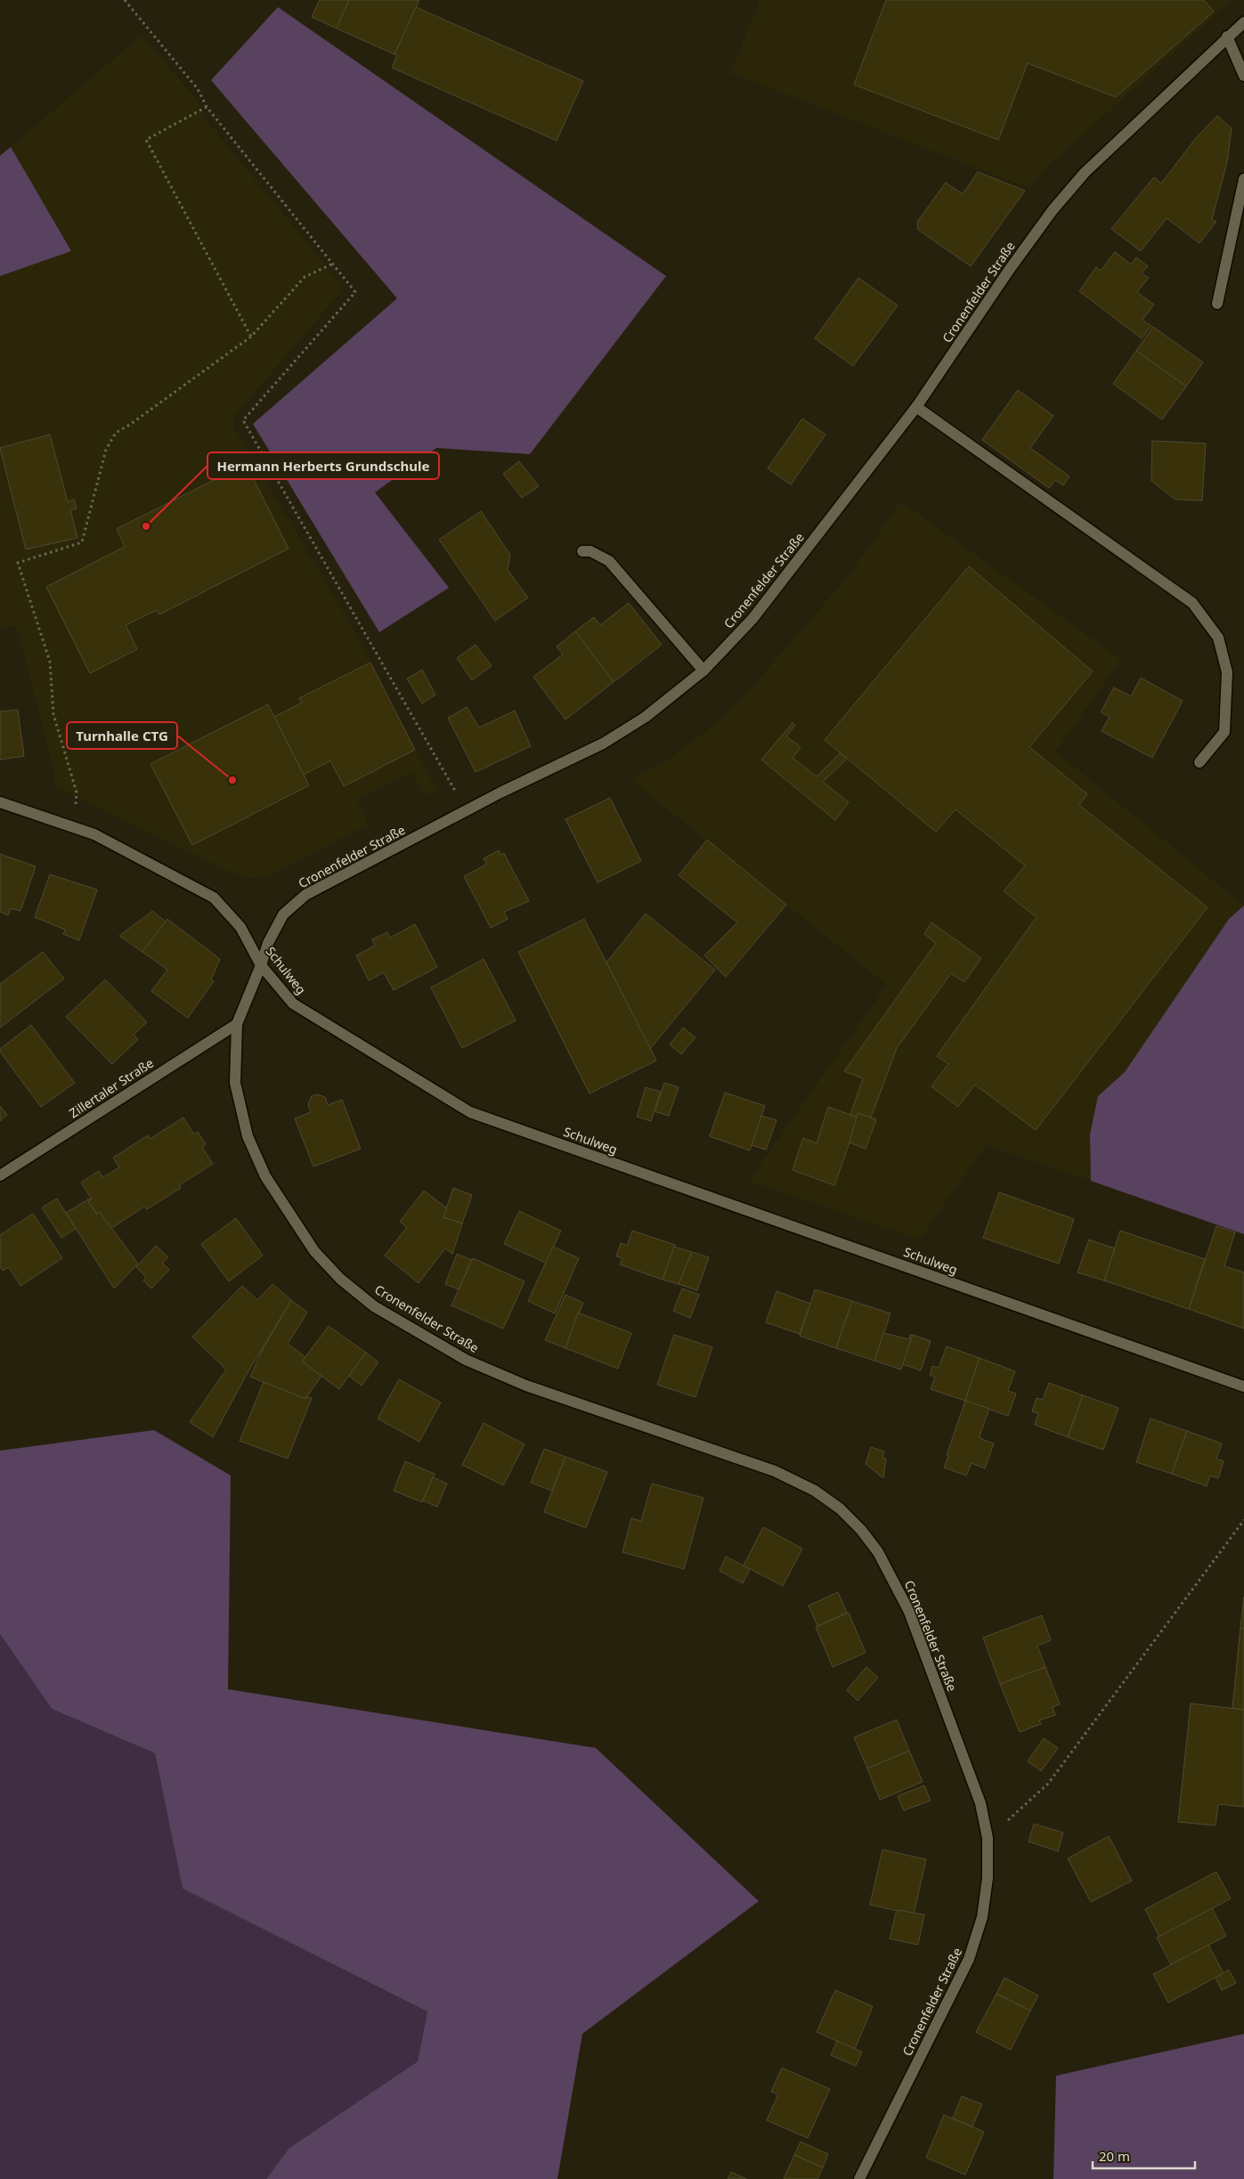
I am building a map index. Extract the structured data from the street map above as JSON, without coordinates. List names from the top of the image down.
{
  "streets": {
    "street": ["Cronenfelder Straße", "Schulweg", "Zillertaler Straße"]
  },
  "crossings": [
    ["Cronenfelder Straße", "Schulweg"],
    ["Cronenfelder Straße", "Zillertaler Straße"]
  ],
  "places": ["Hermann Herberts Grundschule", "Turnhalle CTG"],
  "scale_bar": "20 m"
}
